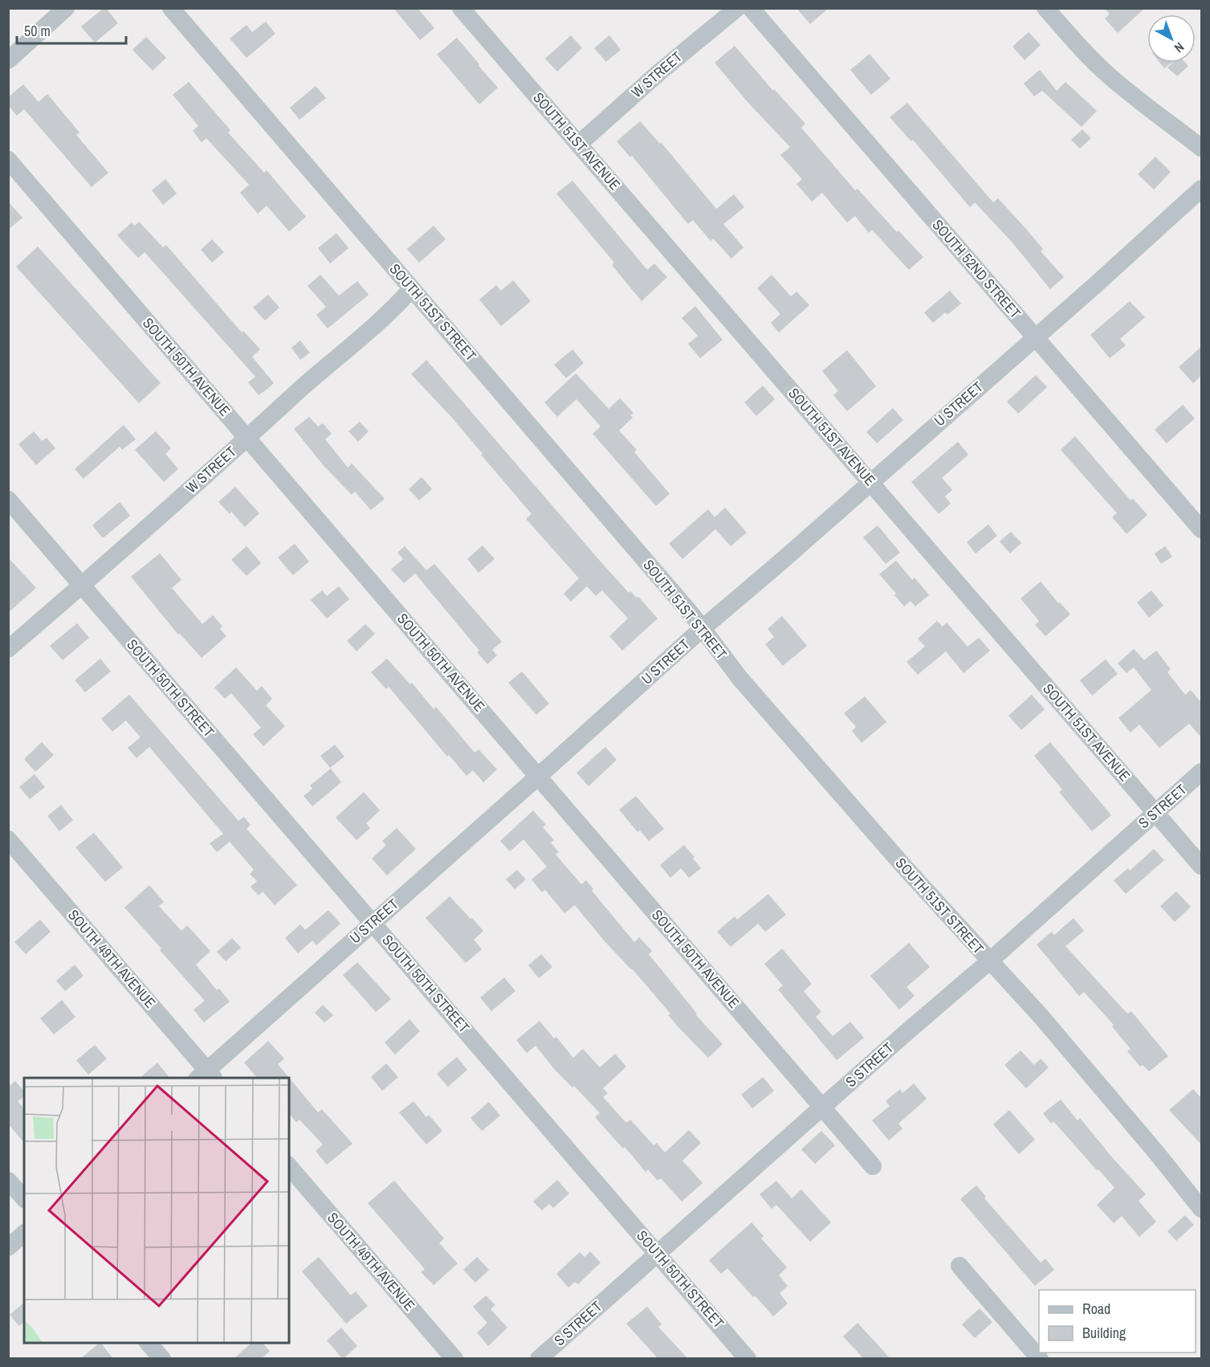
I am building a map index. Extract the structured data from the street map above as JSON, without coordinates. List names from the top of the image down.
{
  "streets": {
    "street": [
      "W STREET",
      "SOUTH 51ST AVENUE",
      "SOUTH 52ND STREET",
      "SOUTH 51ST STREET",
      "SOUTH 50TH AVENUE",
      "U STREET",
      "SOUTH 50TH STREET",
      "S STREET",
      "SOUTH 49TH AVENUE"
    ]
  },
  "crossings": [
    ["W STREET", "SOUTH 51ST AVENUE"],
    ["W STREET", "SOUTH 51ST STREET"],
    ["W STREET", "SOUTH 50TH AVENUE"],
    ["W STREET", "SOUTH 50TH STREET"],
    ["SOUTH 51ST AVENUE", "U STREET"],
    ["SOUTH 51ST AVENUE", "S STREET"],
    ["SOUTH 52ND STREET", "U STREET"],
    ["SOUTH 51ST STREET", "U STREET"],
    ["SOUTH 51ST STREET", "S STREET"],
    ["SOUTH 50TH AVENUE", "U STREET"],
    ["SOUTH 50TH AVENUE", "S STREET"],
    ["U STREET", "SOUTH 50TH STREET"],
    ["U STREET", "SOUTH 49TH AVENUE"],
    ["SOUTH 50TH STREET", "S STREET"]
  ],
  "legend": ["Road", "Building"],
  "scale_bar": "50 m",
  "north": "bottom right"
}
